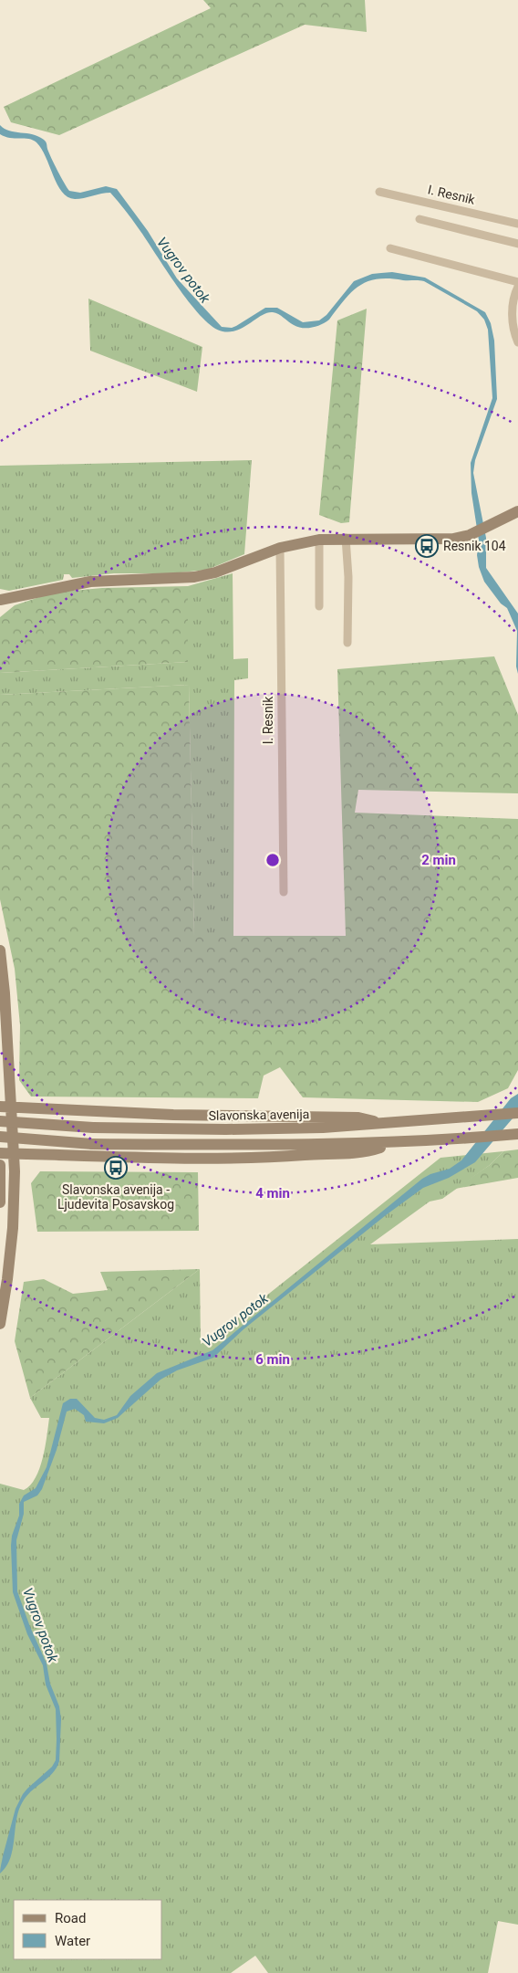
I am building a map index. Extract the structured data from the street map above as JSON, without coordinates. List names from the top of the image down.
{
  "streets": {
    "main road": ["Slavonska avenija"],
    "street": ["I. Resnik"]
  },
  "water": ["Vugrov potok"],
  "places": {
    "bus stop": ["Resnik 104", "Slavonska avenija - Ljudevita Posavskog"]
  },
  "legend": ["Road", "Water"],
  "rings": ["2 min", "4 min", "6 min"]
}
